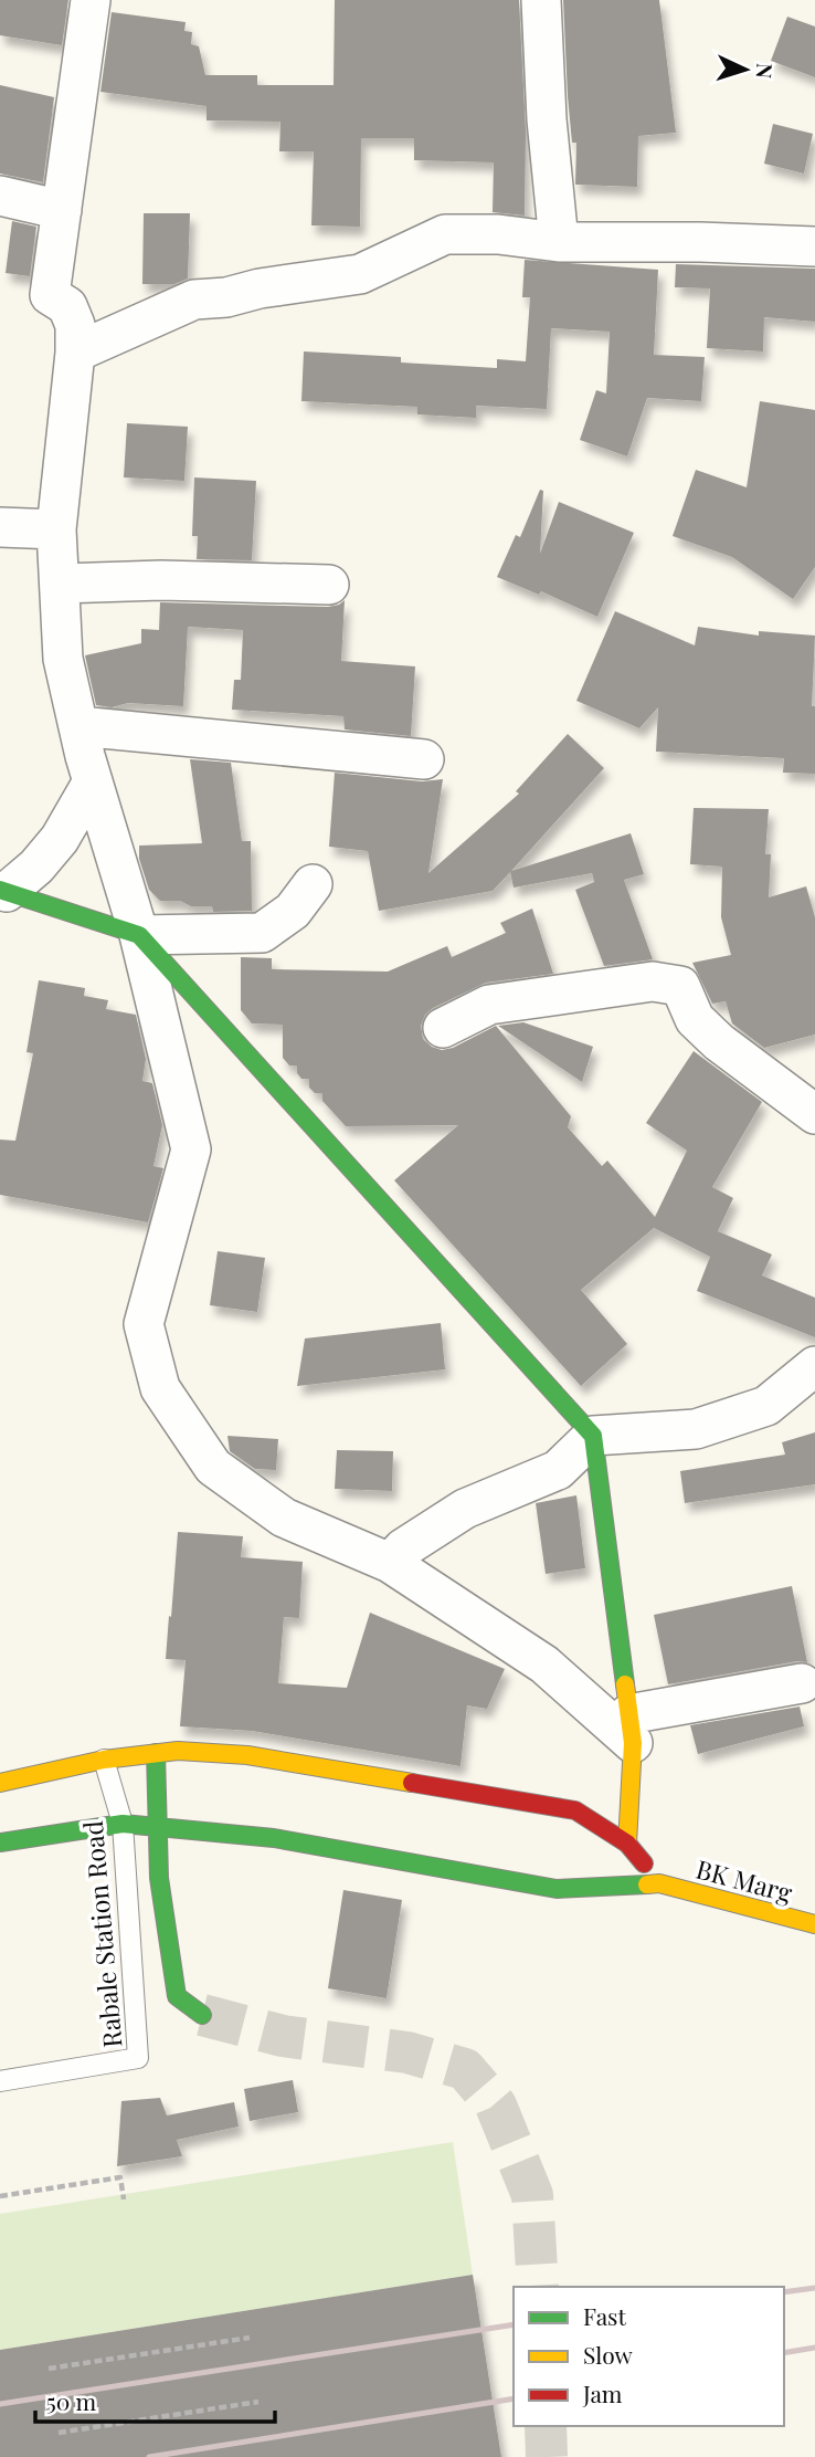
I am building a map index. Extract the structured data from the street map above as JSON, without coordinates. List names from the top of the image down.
{
  "streets": {
    "street": ["BK Marg"],
    "lane": ["Rabale Station Road"]
  },
  "crossings": [
    ["BK Marg", "Rabale Station Road"]
  ],
  "legend": ["Fast", "Slow", "Jam"],
  "scale_bar": "50 m",
  "north": "right"
}
